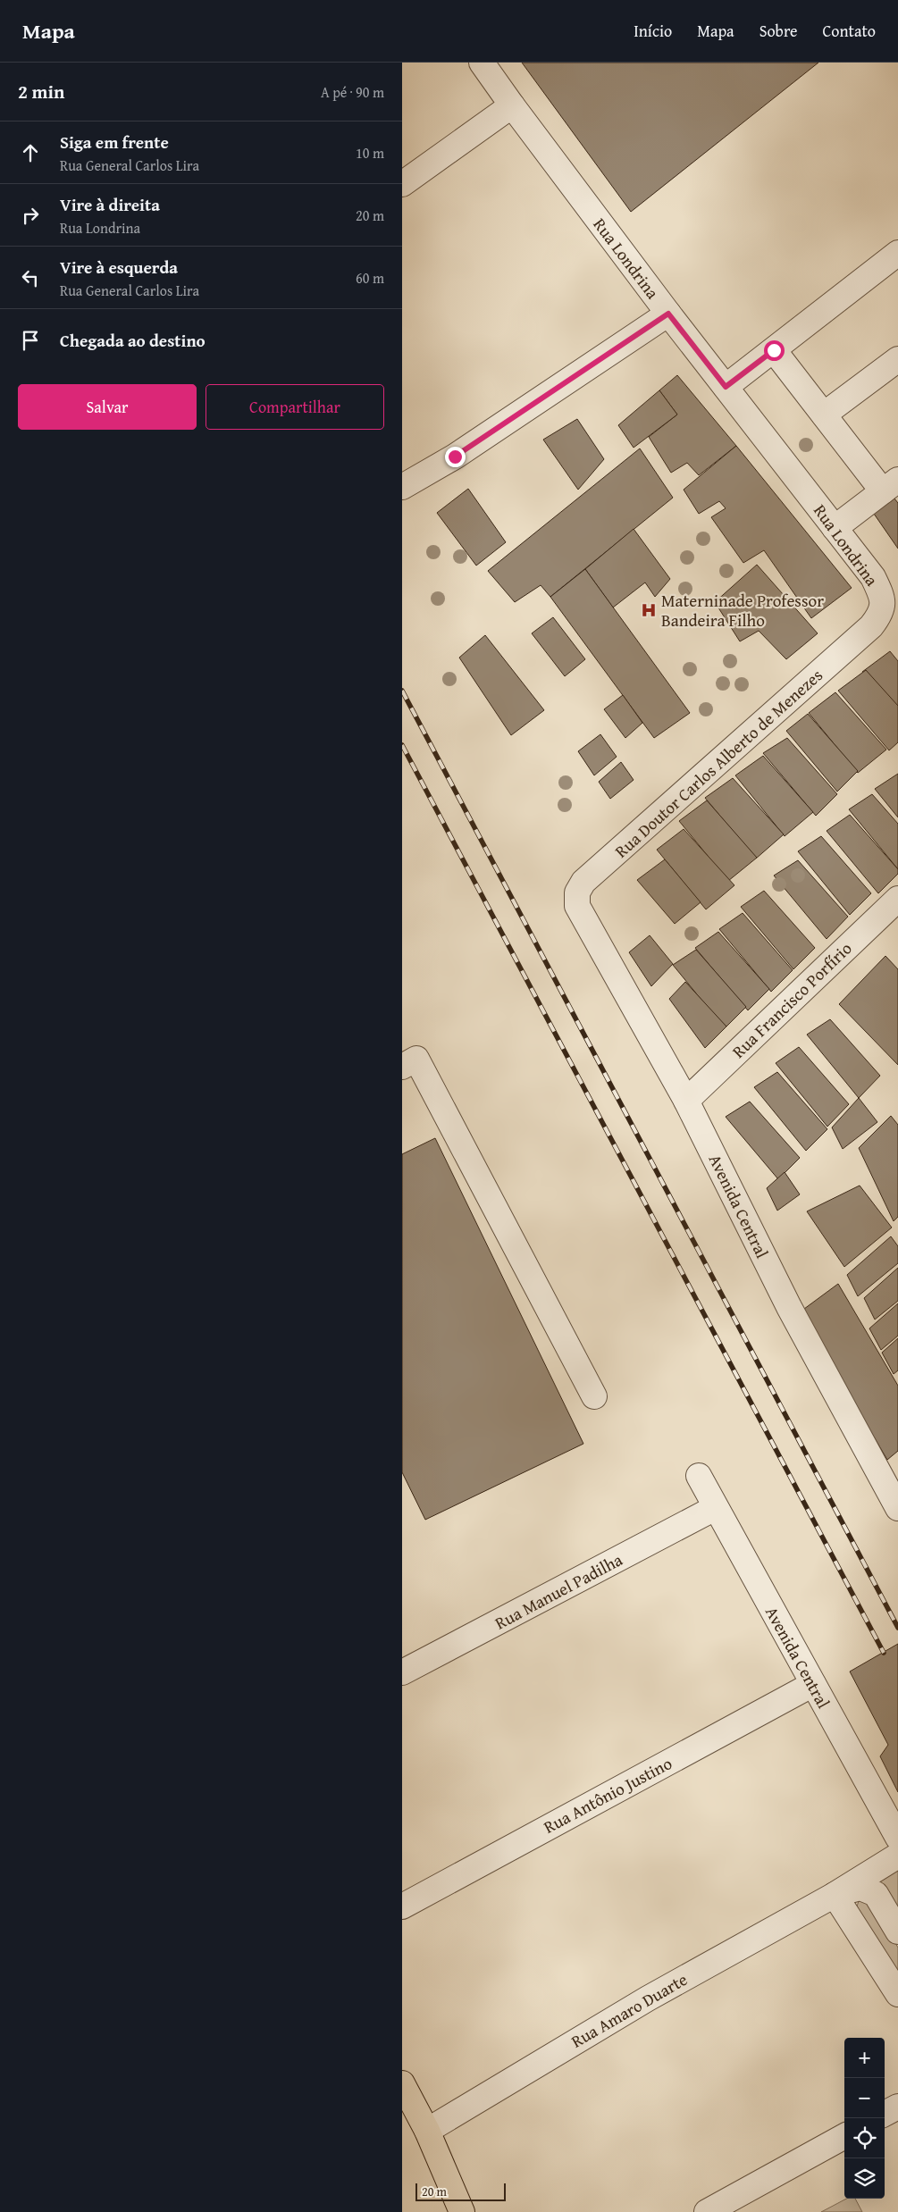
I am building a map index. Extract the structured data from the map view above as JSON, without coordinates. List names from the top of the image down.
{
  "streets": {
    "street": [
      "Rua Londrina",
      "Rua Doutor Carlos Alberto de Menezes",
      "Rua Francisco Porfírio",
      "Avenida Central",
      "Rua Manuel Padilha",
      "Rua Antônio Justino",
      "Rua Amaro Duarte"
    ]
  },
  "crossings": [
    ["Rua Londrina", "Rua Doutor Carlos Alberto de Menezes"],
    ["Rua Doutor Carlos Alberto de Menezes", "Avenida Central"],
    ["Rua Francisco Porfírio", "Avenida Central"],
    ["Avenida Central", "Rua Manuel Padilha"],
    ["Avenida Central", "Rua Antônio Justino"]
  ],
  "places": {
    "hospital": ["Materninade Professor Bandeira Filho"]
  },
  "scale_bar": "20 m",
  "page": {
    "header": "Mapa",
    "nav": [
      "Início",
      "Mapa",
      "Sobre",
      "Contato"
    ],
    "heading": ["2 min", "A pé · 90 m"],
    "list": [
      ["Siga em frente", "Rua General Carlos Lira", "10 m"],
      ["Vire à direita", "Rua Londrina", "20 m"],
      ["Vire à esquerda", "Rua General Carlos Lira", "60 m"],
      "Chegada ao destino"
    ],
    "buttons": ["Salvar", "Compartilhar"],
    "map_buttons": ["+", "−"],
    "scale": "20 m"
  }
}
